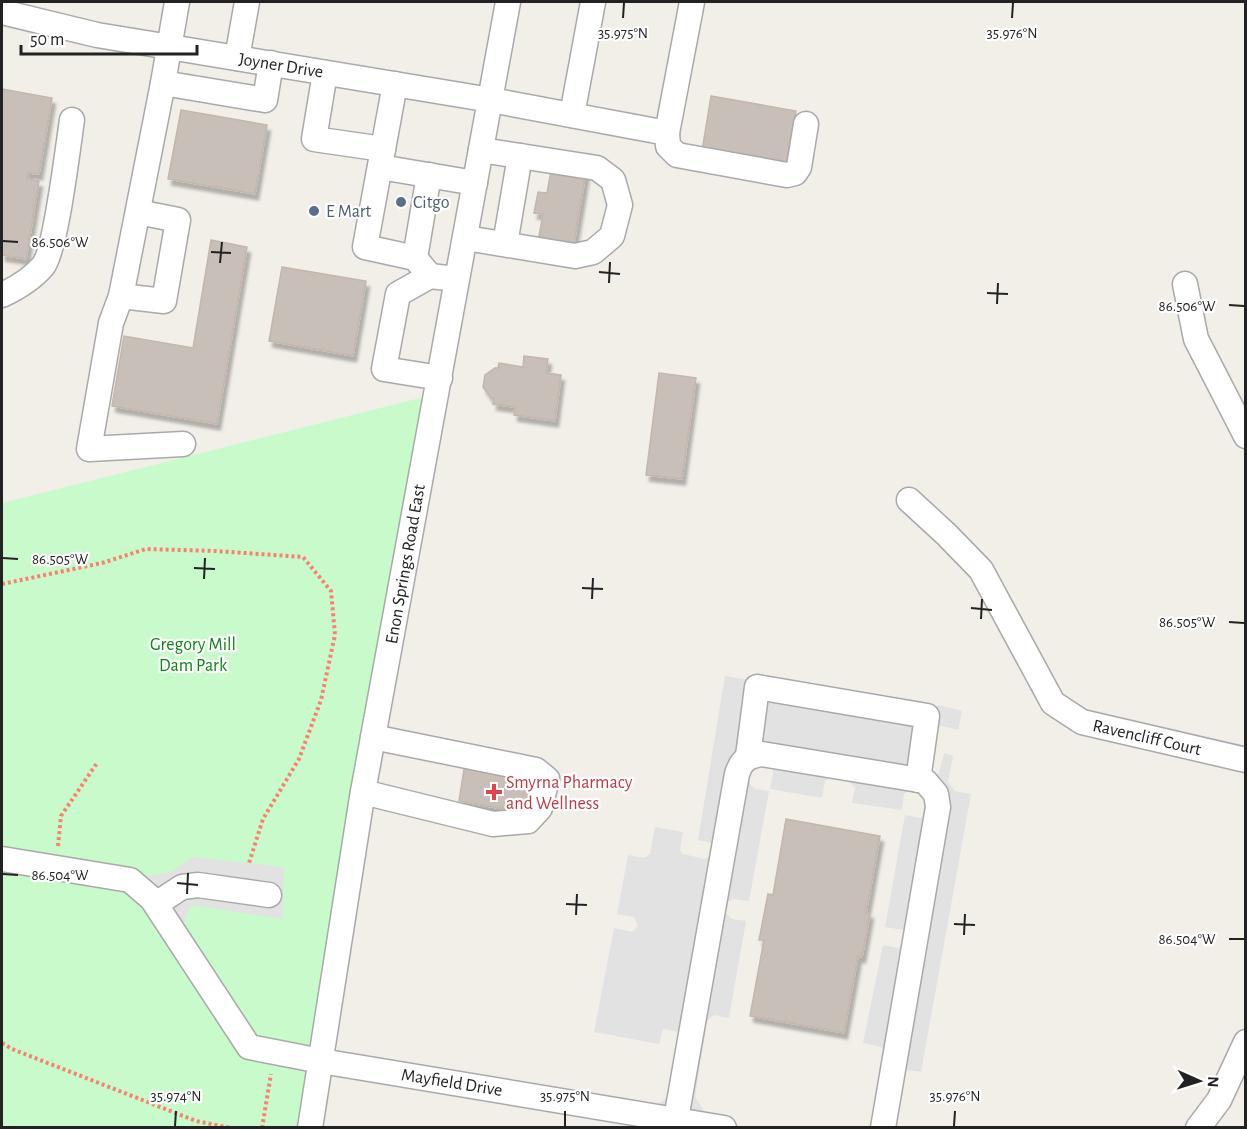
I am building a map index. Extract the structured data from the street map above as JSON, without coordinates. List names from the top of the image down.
{
  "streets": {
    "street": [
      "Joyner Drive",
      "Enon Springs Road East",
      "Ravencliff Court",
      "Mayfield Drive"
    ]
  },
  "crossings": [
    ["Joyner Drive", "Enon Springs Road East"],
    ["Enon Springs Road East", "Mayfield Drive"]
  ],
  "parks": ["Gregory Mill Dam Park"],
  "places": {
    "other": ["Citgo", "E Mart"],
    "health": ["Smyrna Pharmacy and Wellness"]
  },
  "scale_bar": "50 m",
  "north": "right",
  "coordinates": [
    "35.975°N",
    "35.976°N",
    "86.506°W",
    "86.505°W",
    "86.504°W",
    "35.974°N"
  ]
}
